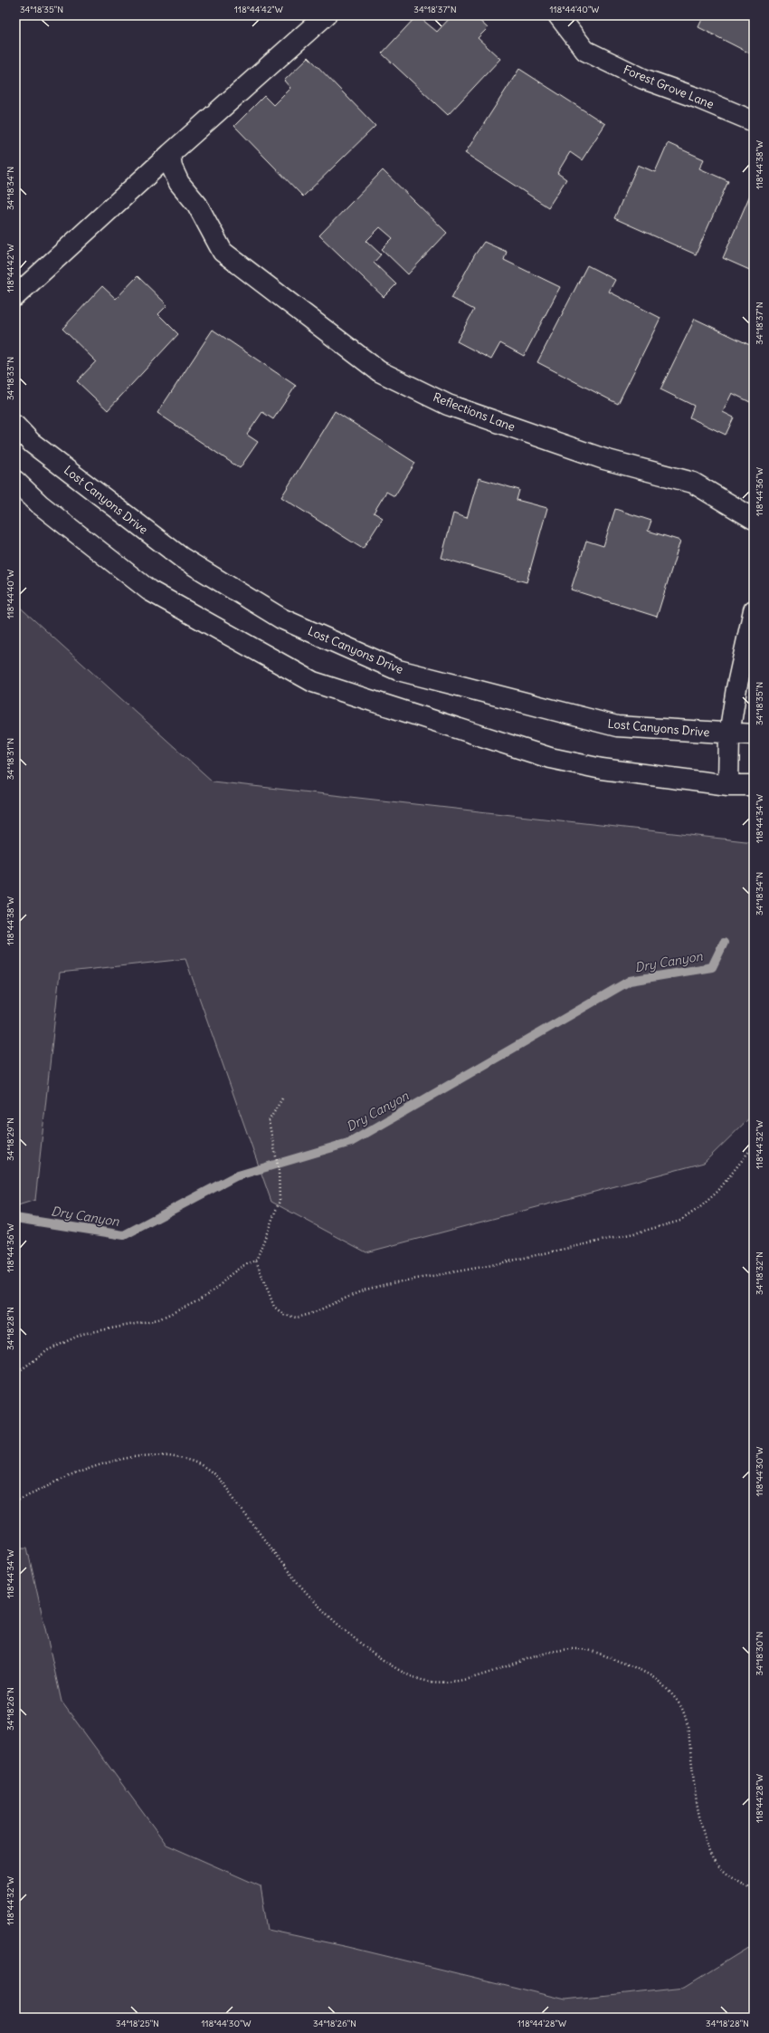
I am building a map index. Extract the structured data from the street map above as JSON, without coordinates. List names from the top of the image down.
{
  "streets": {
    "street": ["Forest Grove Lane", "Reflections Lane", "Lost Canyons Drive"]
  },
  "water": ["Dry Canyon"],
  "coordinates": [
    "34°18'35\"N",
    "118°44'42\"W",
    "34°18'37\"N",
    "118°44'40\"W",
    "118°44'38\"W",
    "34°18'34\"N",
    "34°18'33\"N",
    "118°44'36\"W",
    "34°18'31\"N",
    "118°44'34\"W",
    "34°18'29\"N",
    "118°44'32\"W",
    "34°18'32\"N",
    "34°18'28\"N",
    "118°44'30\"W",
    "34°18'30\"N",
    "34°18'26\"N",
    "118°44'28\"W",
    "34°18'25\"N"
  ]
}
